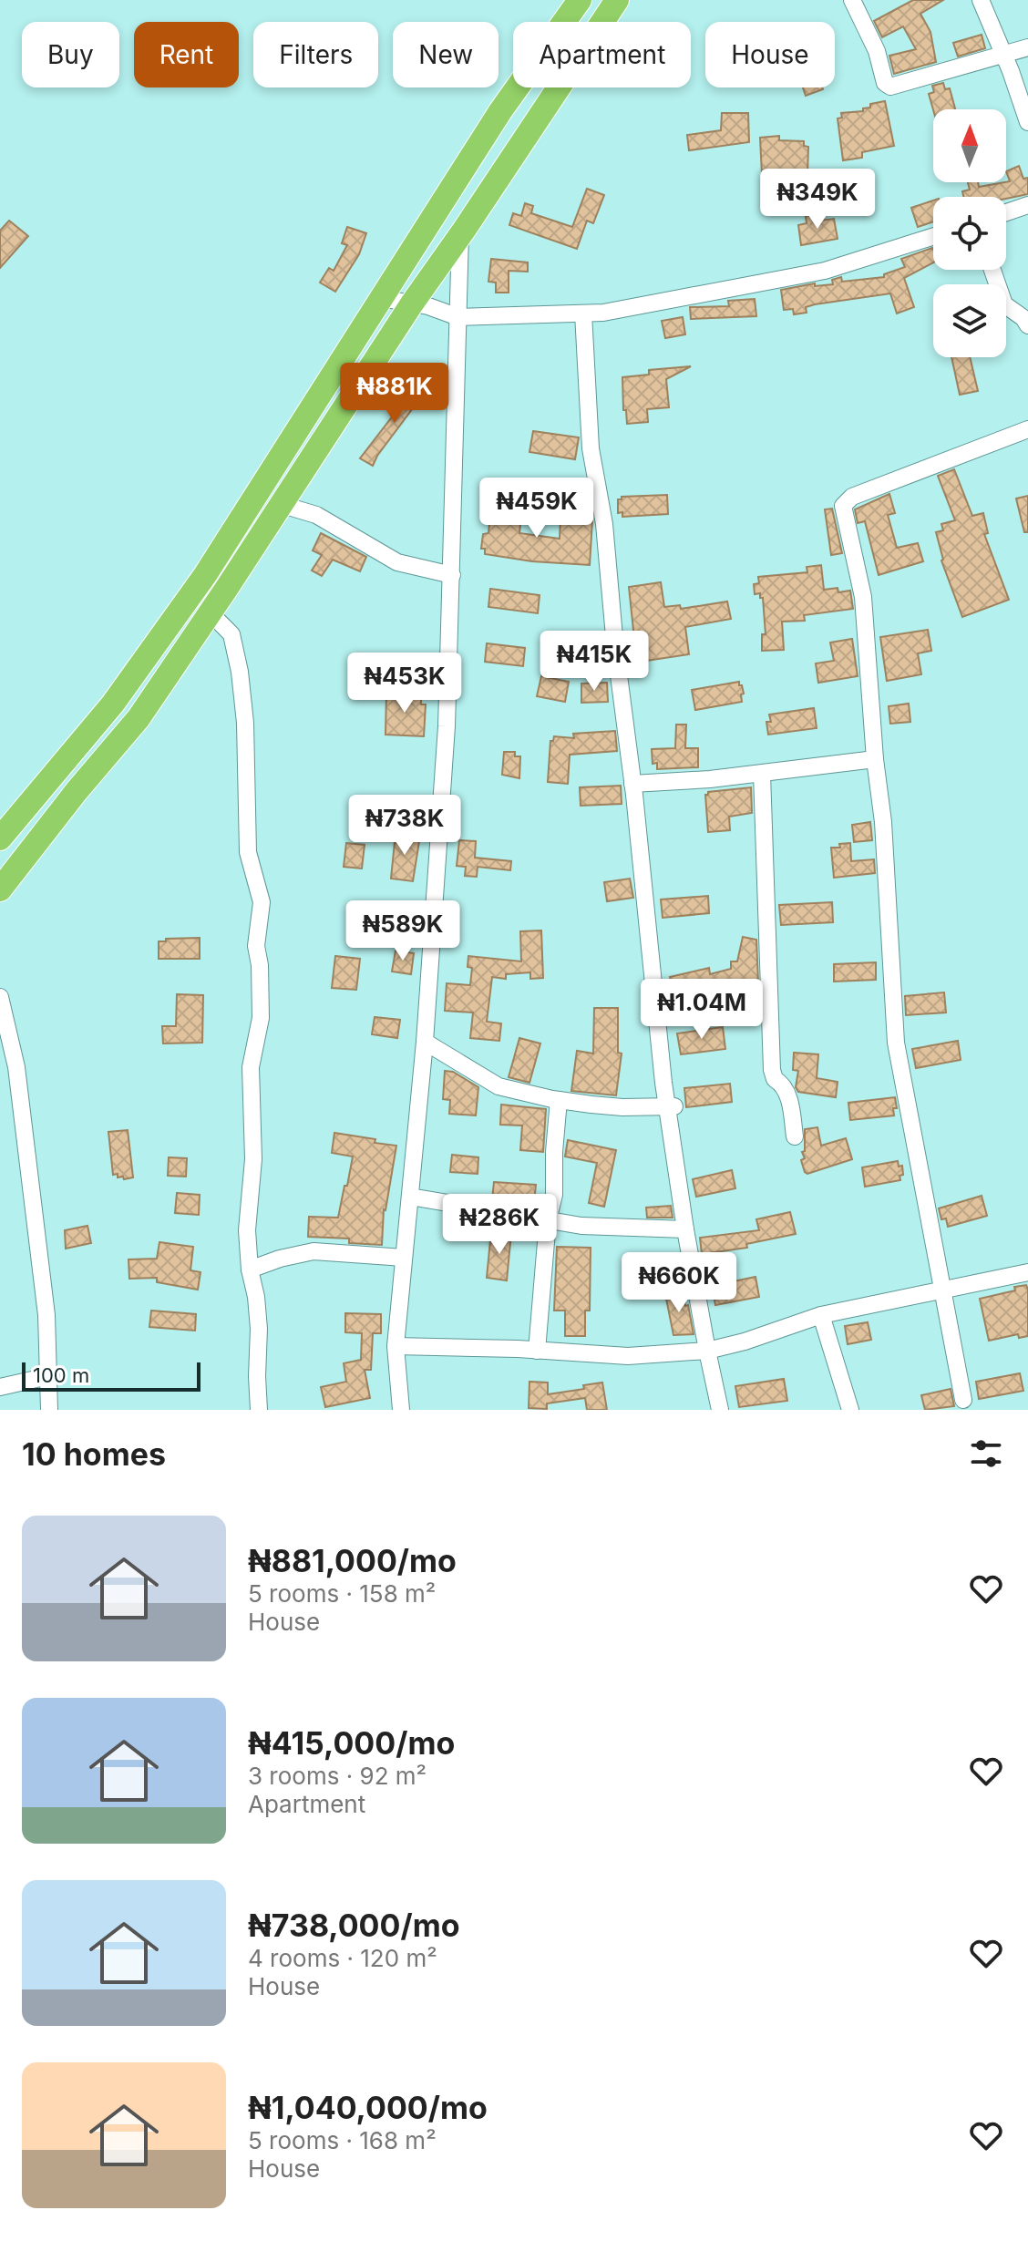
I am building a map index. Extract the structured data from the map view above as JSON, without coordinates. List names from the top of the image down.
{
  "scale_bar": "100 m",
  "north": "top",
  "page": {
    "chip": [
      "Buy",
      "Rent",
      "Filters",
      "New",
      "Apartment",
      "House"
    ],
    "price": [
      "₦349K",
      "₦881K",
      "₦459K",
      "₦415K",
      "₦453K",
      "₦738K",
      "₦589K",
      "₦1.04M",
      "₦286K",
      "₦660K"
    ],
    "scale": "100 m",
    "heading": "10 homes",
    "list": [
      {
        "name": "₦881,000/mo",
        "note": "5 rooms · 158 m² · House"
      },
      {
        "name": "₦415,000/mo",
        "note": "3 rooms · 92 m² · Apartment"
      },
      {
        "name": "₦738,000/mo",
        "note": "4 rooms · 120 m² · House"
      },
      {
        "name": "₦1,040,000/mo",
        "note": "5 rooms · 168 m² · House"
      }
    ]
  }
}
